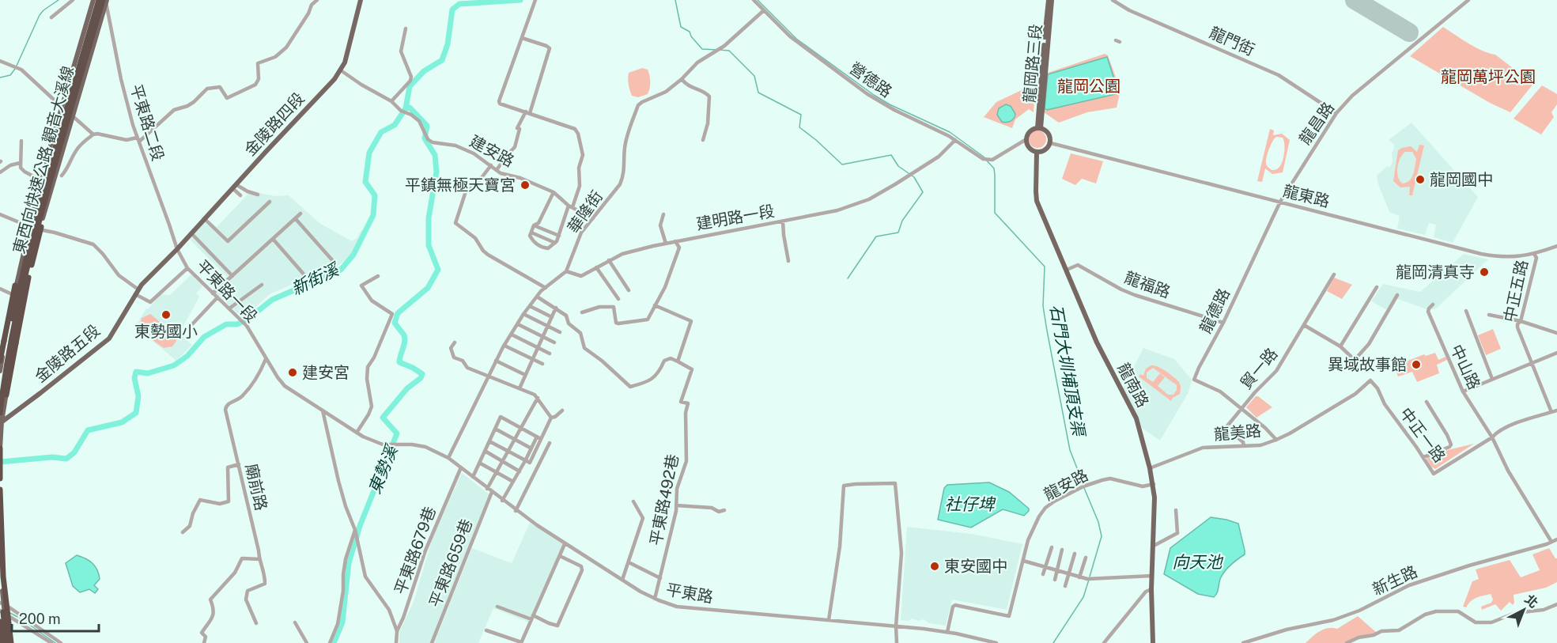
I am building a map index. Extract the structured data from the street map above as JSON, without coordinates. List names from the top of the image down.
{
  "streets": {
    "highway": ["東西向快速公路 觀音大溪線"],
    "main road": [
      "龍岡路三段",
      "金陵路四段",
      "金陵路五段",
      "龍南路"
    ],
    "street": [
      "龍門街",
      "營德路",
      "平東路二段",
      "龍昌路",
      "建安路",
      "龍東路",
      "華隆街",
      "建明路一段",
      "龍福路",
      "平東路一段",
      "中正五路",
      "龍德路",
      "中山路",
      "貿一路",
      "龍美路",
      "中正一路",
      "龍安路",
      "廟前路",
      "平東路492巷",
      "平東路679巷",
      "平東路659巷",
      "新生路",
      "平東路"
    ]
  },
  "crossings": [
    ["龍門街", "龍昌路"],
    ["龍岡路三段", "營德路"],
    ["龍岡路三段", "龍東路"],
    ["龍岡路三段", "龍南路"],
    ["營德路", "龍東路"],
    ["營德路", "華隆街"],
    ["營德路", "建明路一段"],
    ["營德路", "龍南路"],
    ["平東路二段", "金陵路四段"],
    ["平東路二段", "東西向快速公路 觀音大溪線"],
    ["平東路二段", "平東路一段"],
    ["平東路二段", "金陵路五段"],
    ["龍昌路", "龍東路"],
    ["龍昌路", "龍德路"],
    ["金陵路四段", "平東路一段"],
    ["金陵路四段", "金陵路五段"],
    ["建安路", "華隆街"],
    ["龍東路", "中正五路"],
    ["龍東路", "龍德路"],
    ["龍東路", "龍南路"],
    ["華隆街", "建明路一段"],
    ["華隆街", "平東路"],
    ["龍福路", "龍德路"],
    ["龍福路", "龍南路"],
    ["平東路一段", "金陵路五段"],
    ["平東路一段", "廟前路"],
    ["平東路一段", "平東路"],
    ["龍德路", "貿一路"],
    ["中山路", "中正一路"],
    ["中山路", "新生路"],
    ["貿一路", "龍美路"],
    ["龍南路", "龍美路"],
    ["龍南路", "龍安路"],
    ["龍美路", "中正一路"],
    ["龍安路", "平東路"],
    ["平東路492巷", "平東路"],
    ["平東路679巷", "平東路"],
    ["平東路659巷", "平東路"]
  ],
  "water": [
    "新街溪",
    "石門大圳埔頂支渠",
    "東勢溪",
    "社仔埤",
    "向天池"
  ],
  "parks": ["龍岡萬坪公園", "龍岡公園"],
  "places": [
    "龍岡國中",
    "平鎮無極天寶宮",
    "龍岡清真寺",
    "東勢國小",
    "異域故事館",
    "建安宮",
    "東安國中"
  ],
  "scale_bar": "200 m",
  "north": "top right"
}
